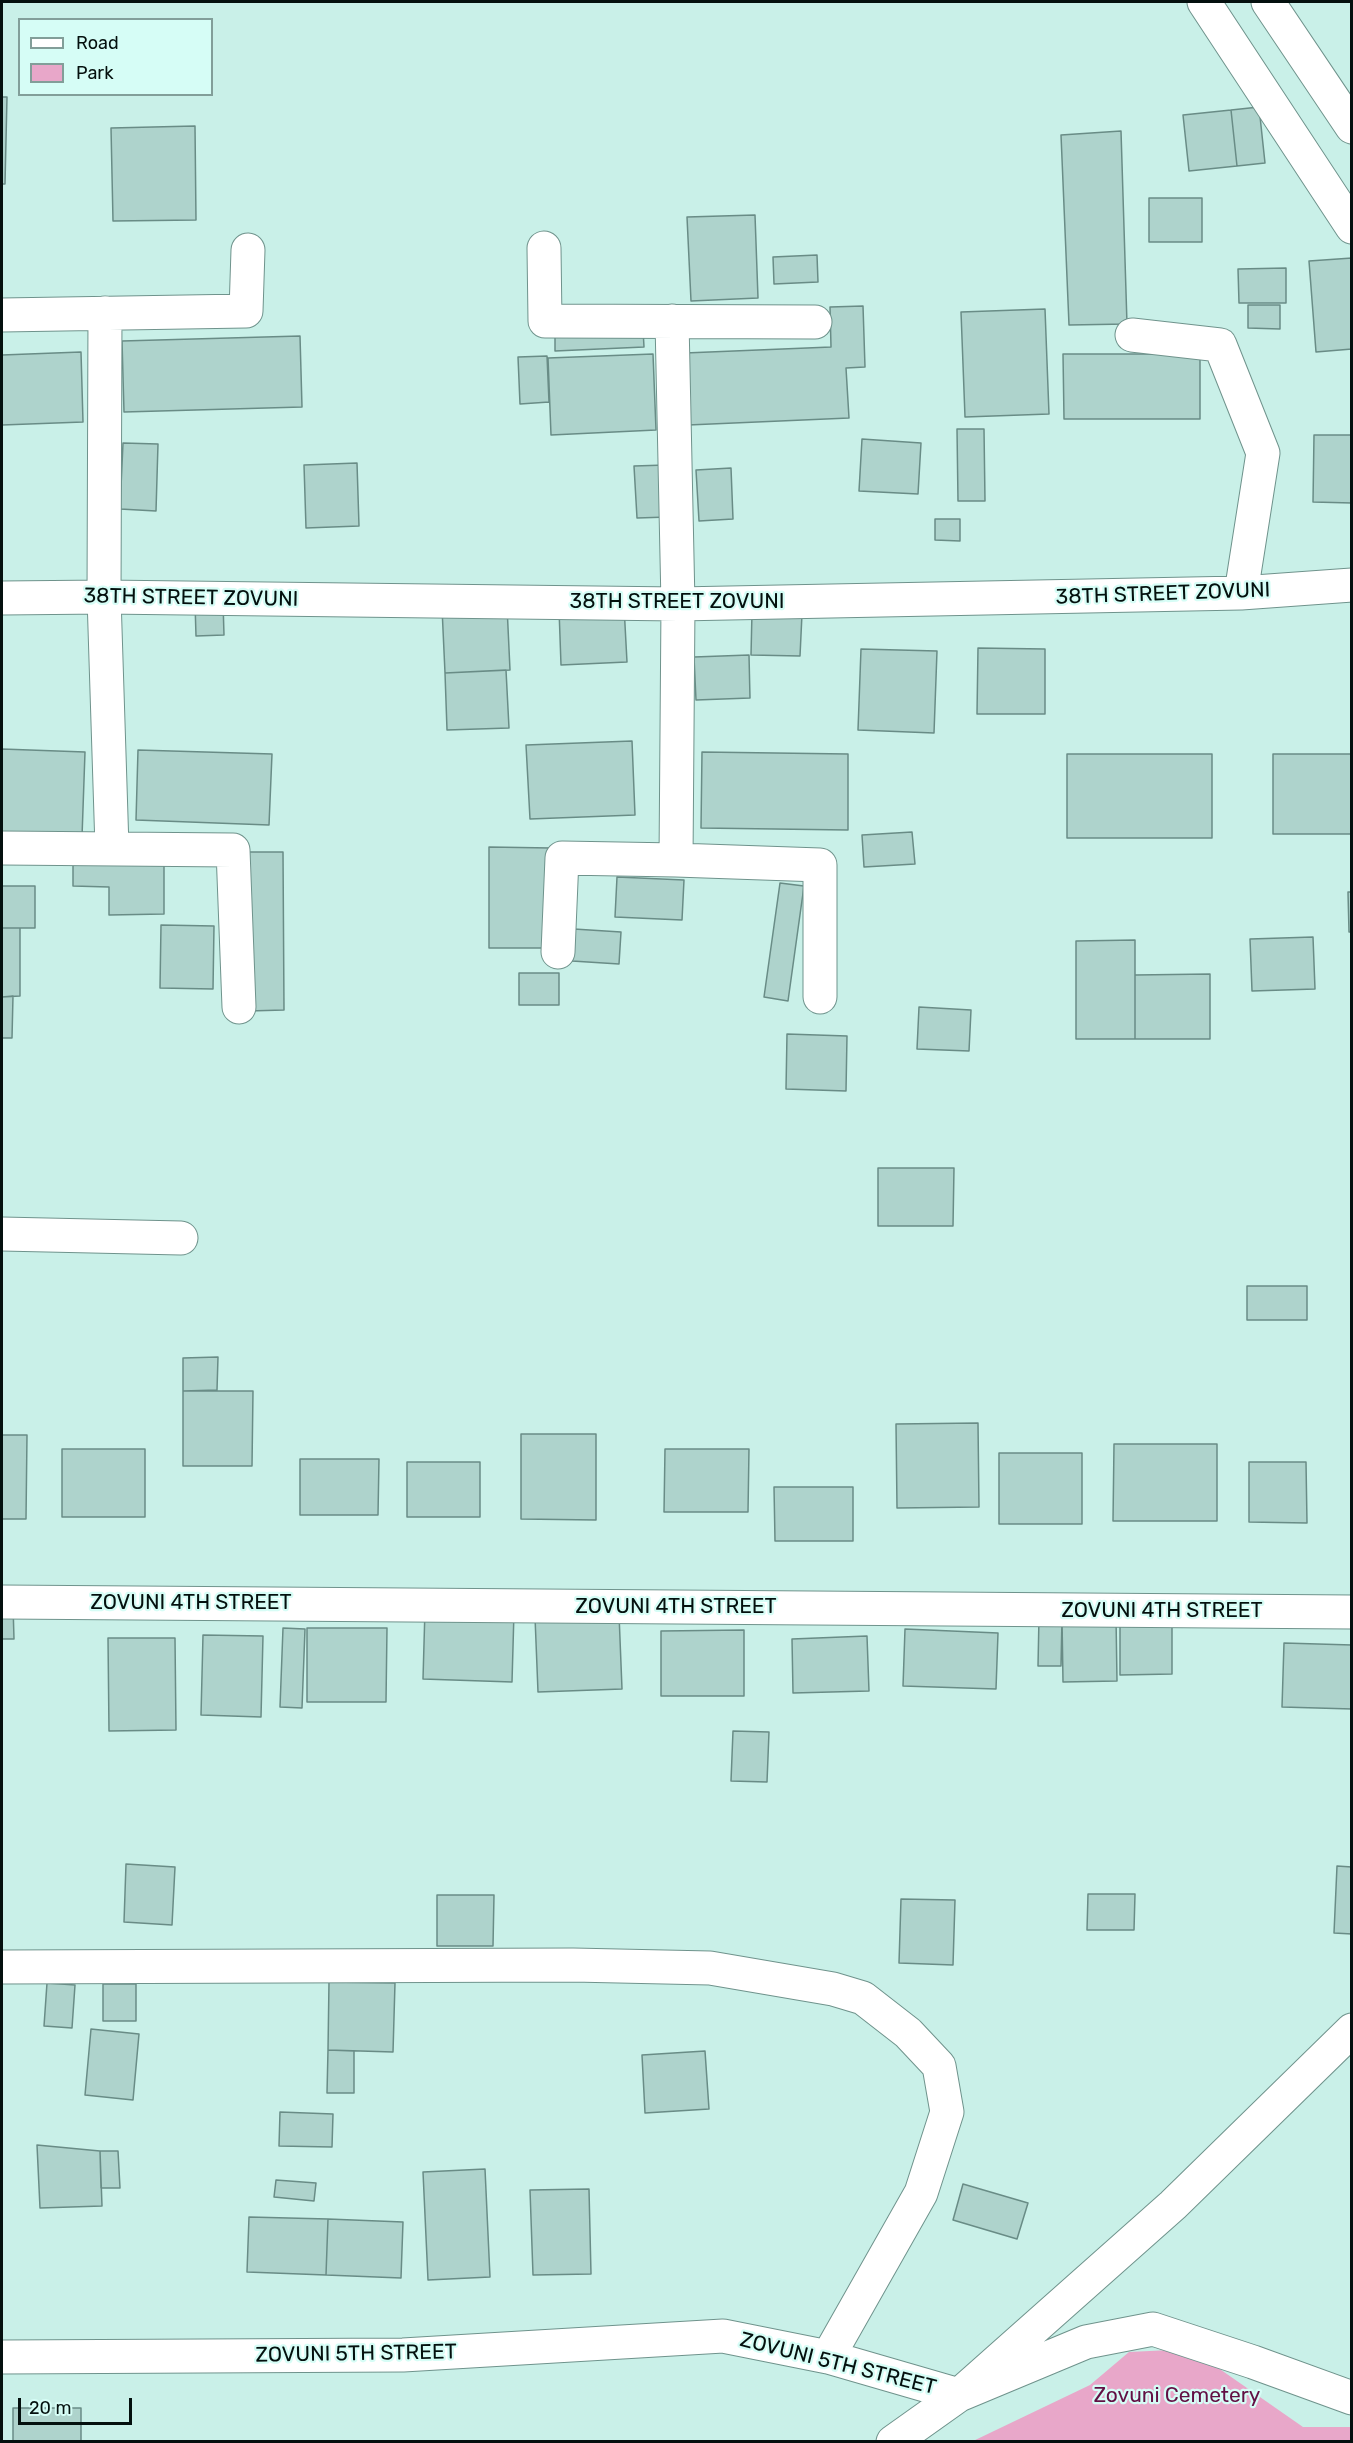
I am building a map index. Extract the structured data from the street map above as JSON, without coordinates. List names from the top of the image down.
{
  "streets": {
    "street": ["38TH STREET ZOVUNI", "ZOVUNI 4TH STREET", "ZOVUNI 5TH STREET"]
  },
  "parks": ["Zovuni Cemetery"],
  "legend": ["Road", "Park"],
  "scale_bar": "20 m"
}
